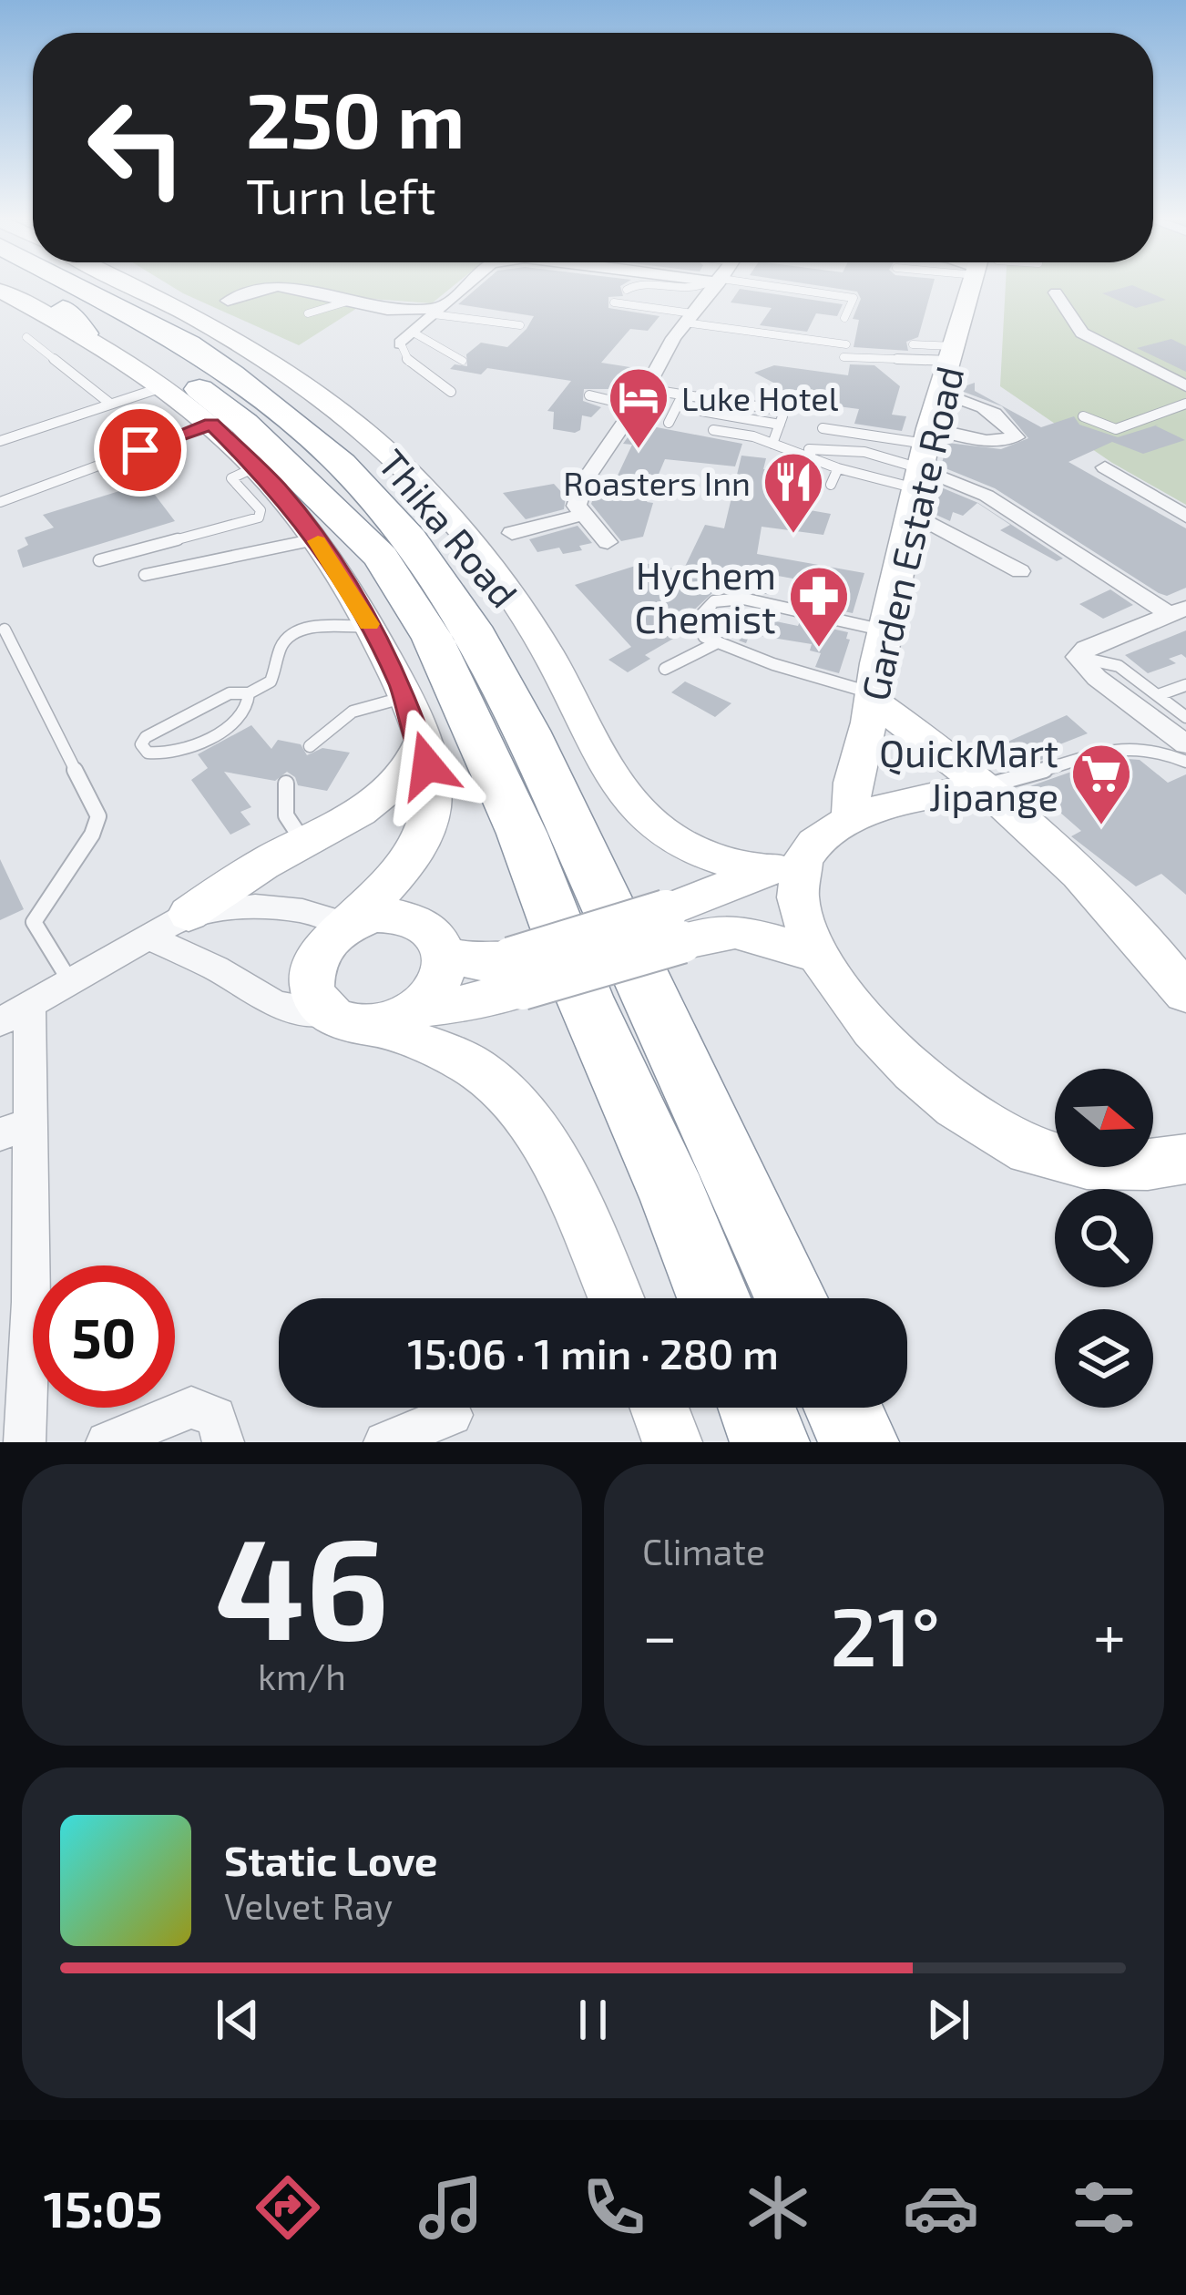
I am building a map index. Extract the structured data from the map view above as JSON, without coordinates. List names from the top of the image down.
{
  "streets": {
    "highway": ["Thika Road"],
    "main road": ["Garden Estate Road"]
  },
  "places": {
    "hotel": ["Luke Hotel"],
    "restaurant": ["Roasters Inn"],
    "pharmacy": ["Hychem Chemist"],
    "supermarket": ["QuickMart Jipange"]
  },
  "north": "right",
  "page": {
    "turn": ["250 m", "Turn left"],
    "limit": "50",
    "trip": "15:06 · 1 min · 280 m",
    "tile": [
      ["46", "km/h"],
      "Climate"
    ],
    "heat": ["−", "21°", "+"],
    "song": ["Static Love", "Velvet Ray"],
    "tabs": "15:05"
  }
}
